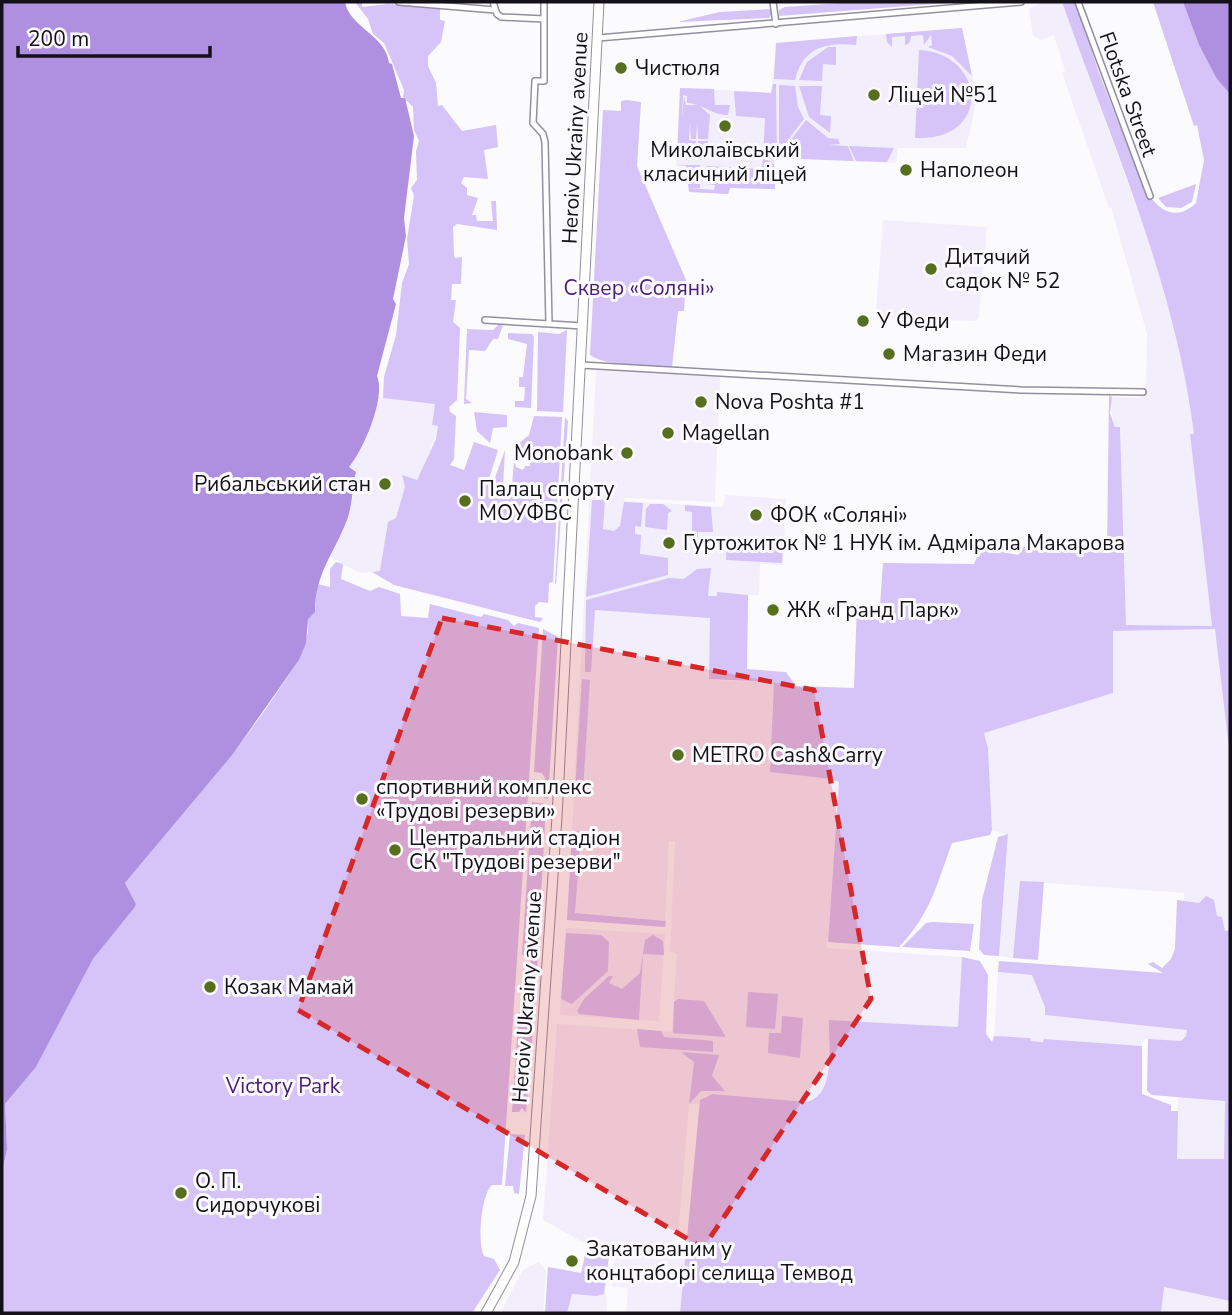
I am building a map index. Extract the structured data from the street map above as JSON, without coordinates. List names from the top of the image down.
{
  "streets": {
    "highway": ["Heroiv Ukrainy avenue"],
    "street": ["Flotska Street"]
  },
  "parks": ["Сквер «Соляні»", "Victory Park"],
  "places": [
    "Чистюля",
    "Ліцей №51",
    "Миколаївський класичний ліцей",
    "Наполеон",
    "Дитячий садок № 52",
    "У Феди",
    "Магазин Феди",
    "Nova Poshta #1",
    "Magellan",
    "Monobank",
    "Рибальський стан",
    "Палац спорту МОУФВС",
    "ФОК «Соляні»",
    "Гуртожиток № 1 НУК ім. Адмірала Макарова",
    "ЖК «Гранд Парк»",
    "METRO Cash&Carry",
    "спортивний комплекс «Трудові резерви»",
    "Центральний стадіон СК \"Трудові резерви\"",
    "Козак Мамай",
    "О. П. Сидорчукові",
    "Закатованим у концтаборі селища Темвод"
  ],
  "scale_bar": "200 m"
}
